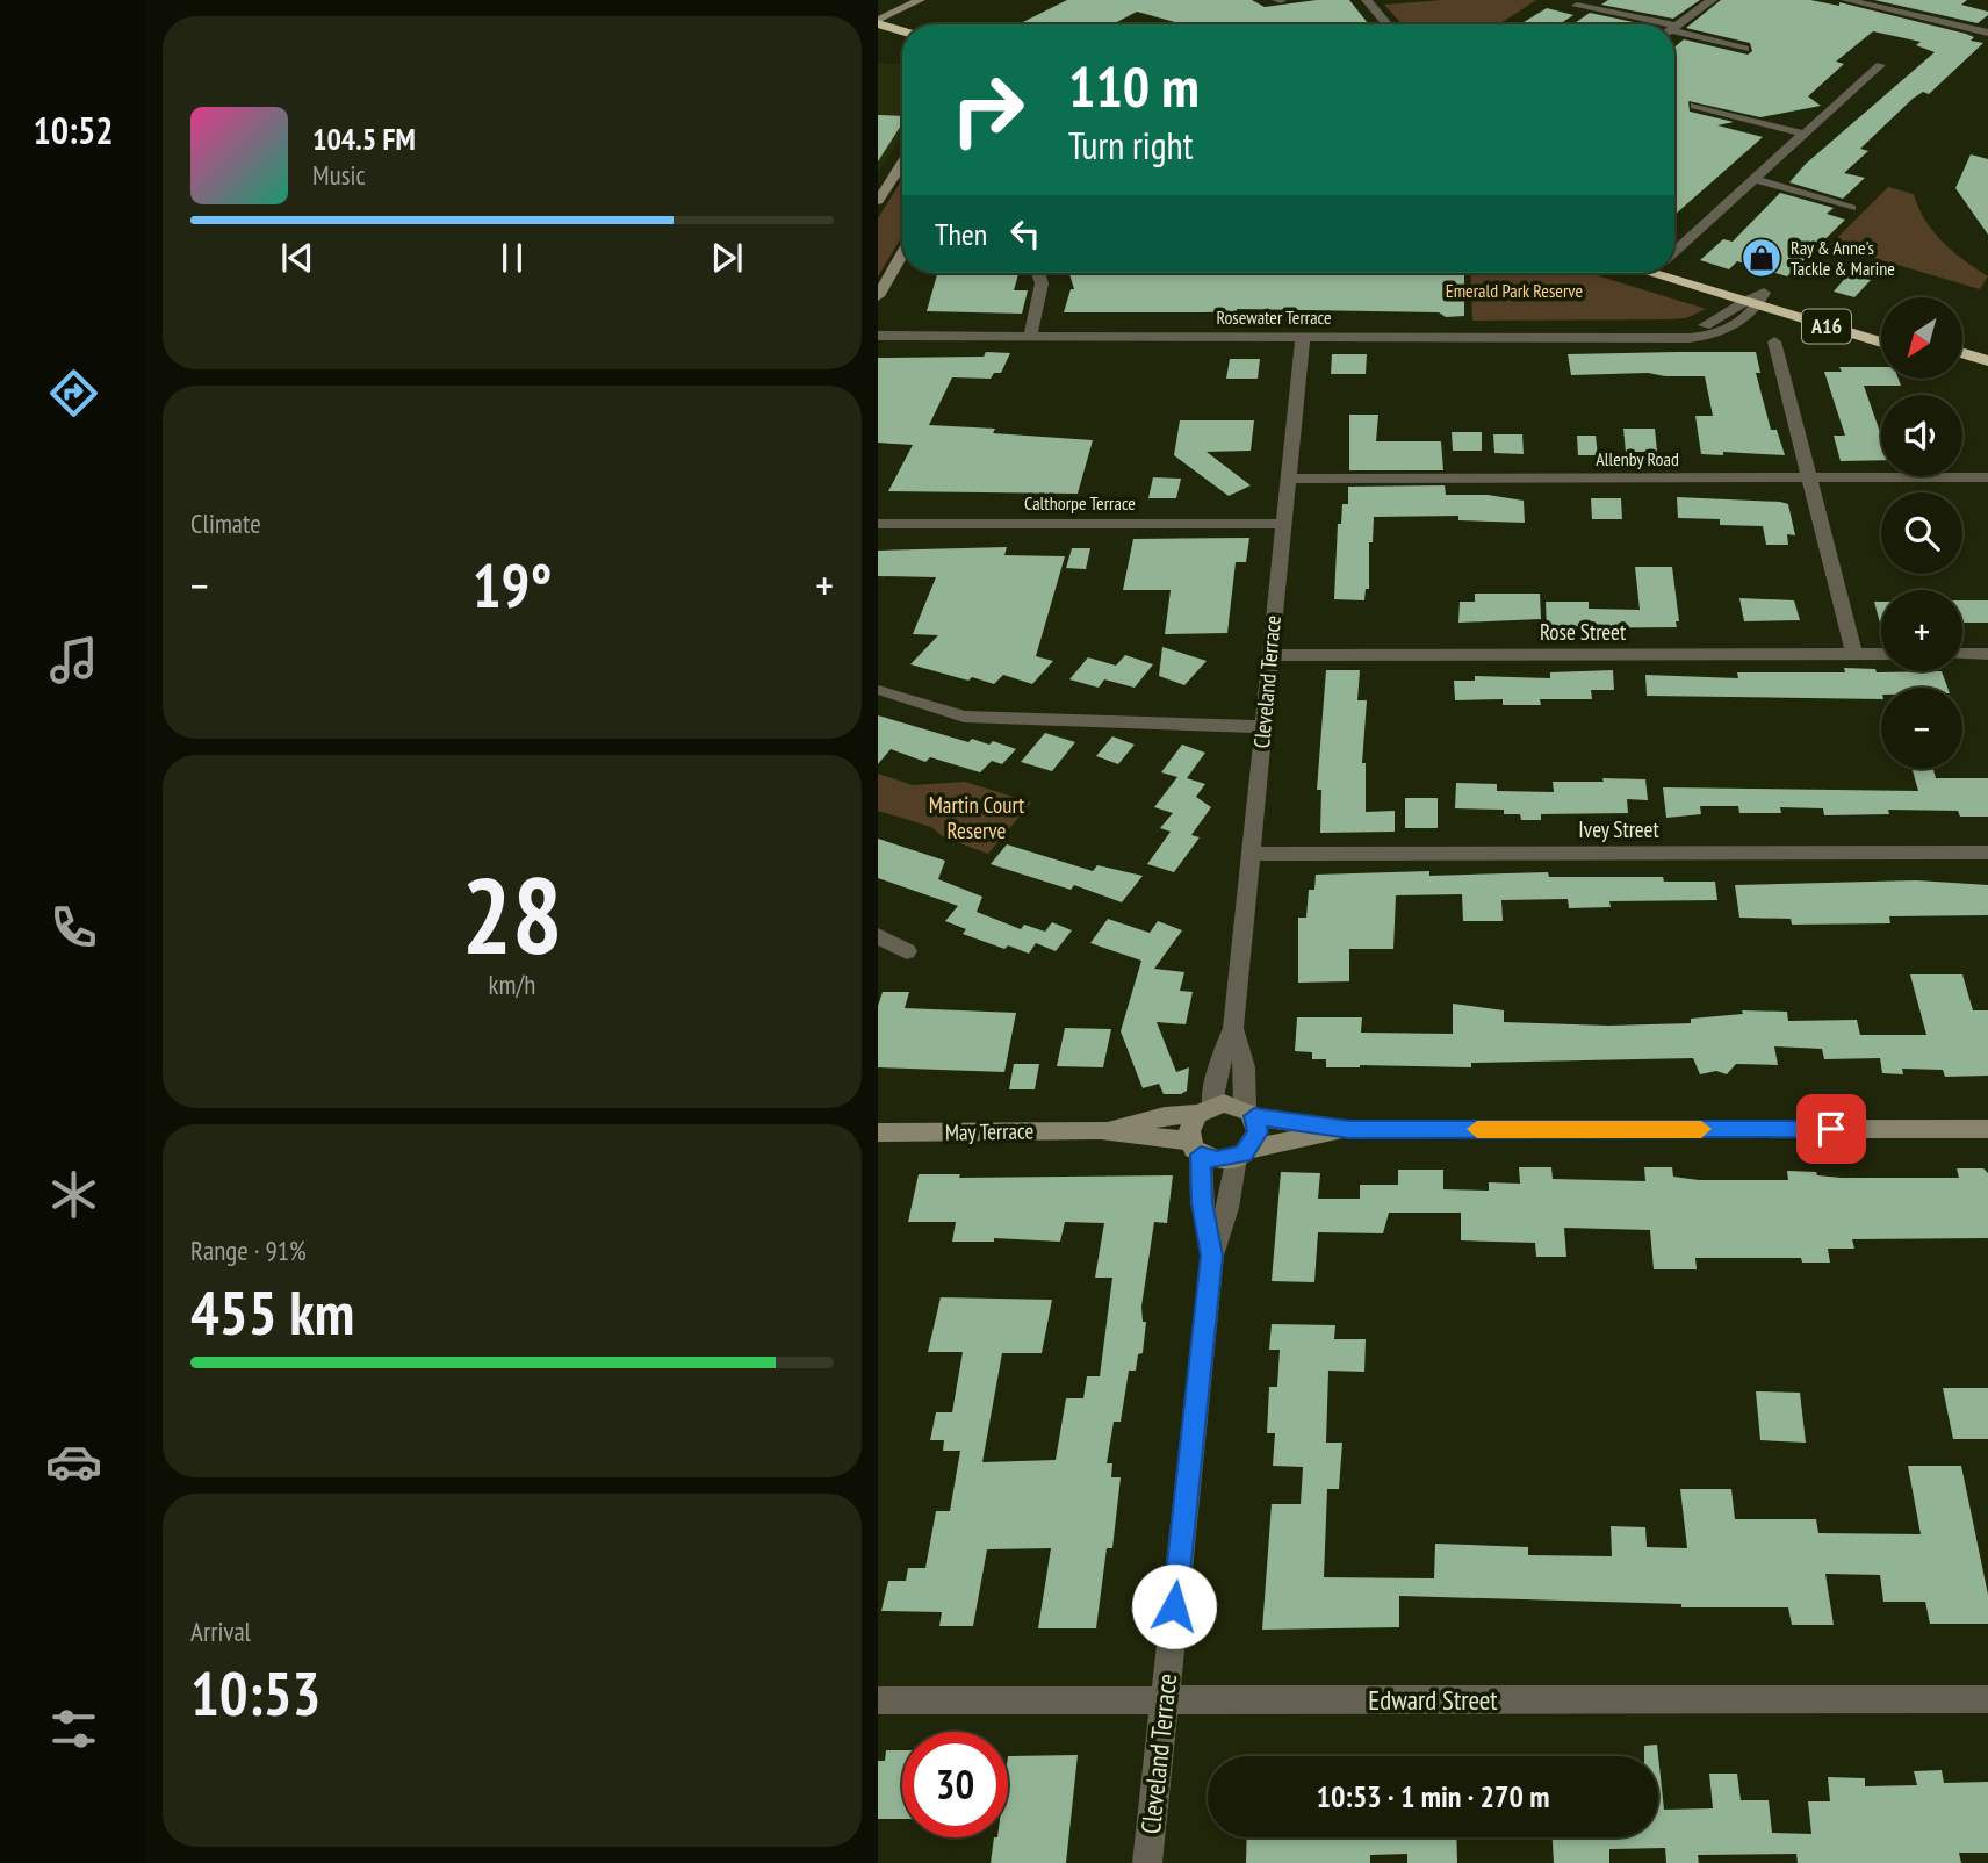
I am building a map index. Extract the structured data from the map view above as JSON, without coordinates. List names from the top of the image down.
{
  "streets": {
    "highway": ["A16"],
    "street": [
      "Rosewater Terrace",
      "Allenby Road",
      "Calthorpe Terrace",
      "Rose Street",
      "Cleveland Terrace",
      "Ivey Street",
      "May Terrace",
      "Edward Street"
    ]
  },
  "crossings": [
    ["Rosewater Terrace", "A16"],
    ["Rosewater Terrace", "Cleveland Terrace"],
    ["Allenby Road", "Cleveland Terrace"],
    ["Calthorpe Terrace", "Cleveland Terrace"],
    ["Rose Street", "Cleveland Terrace"],
    ["Cleveland Terrace", "Ivey Street"],
    ["Cleveland Terrace", "May Terrace"],
    ["Cleveland Terrace", "Edward Street"]
  ],
  "parks": ["Emerald Park Reserve", "Martin Court Reserve"],
  "places": {
    "shop": ["Ray & Anne's Tackle & Marine"]
  },
  "north": "bottom left",
  "page": {
    "tabs": "10:52",
    "turn": ["110 m", "Turn right"],
    "song": ["104.5 FM", "Music"],
    "then": "Then",
    "map_buttons": ["+", "−"],
    "tile": [
      "Climate",
      ["28", "km/h"],
      ["Range · 91%", "455 km"],
      ["Arrival", "10:53"]
    ],
    "heat": ["−", "19°", "+"],
    "limit": "30",
    "trip": "10:53 · 1 min · 270 m"
  }
}
